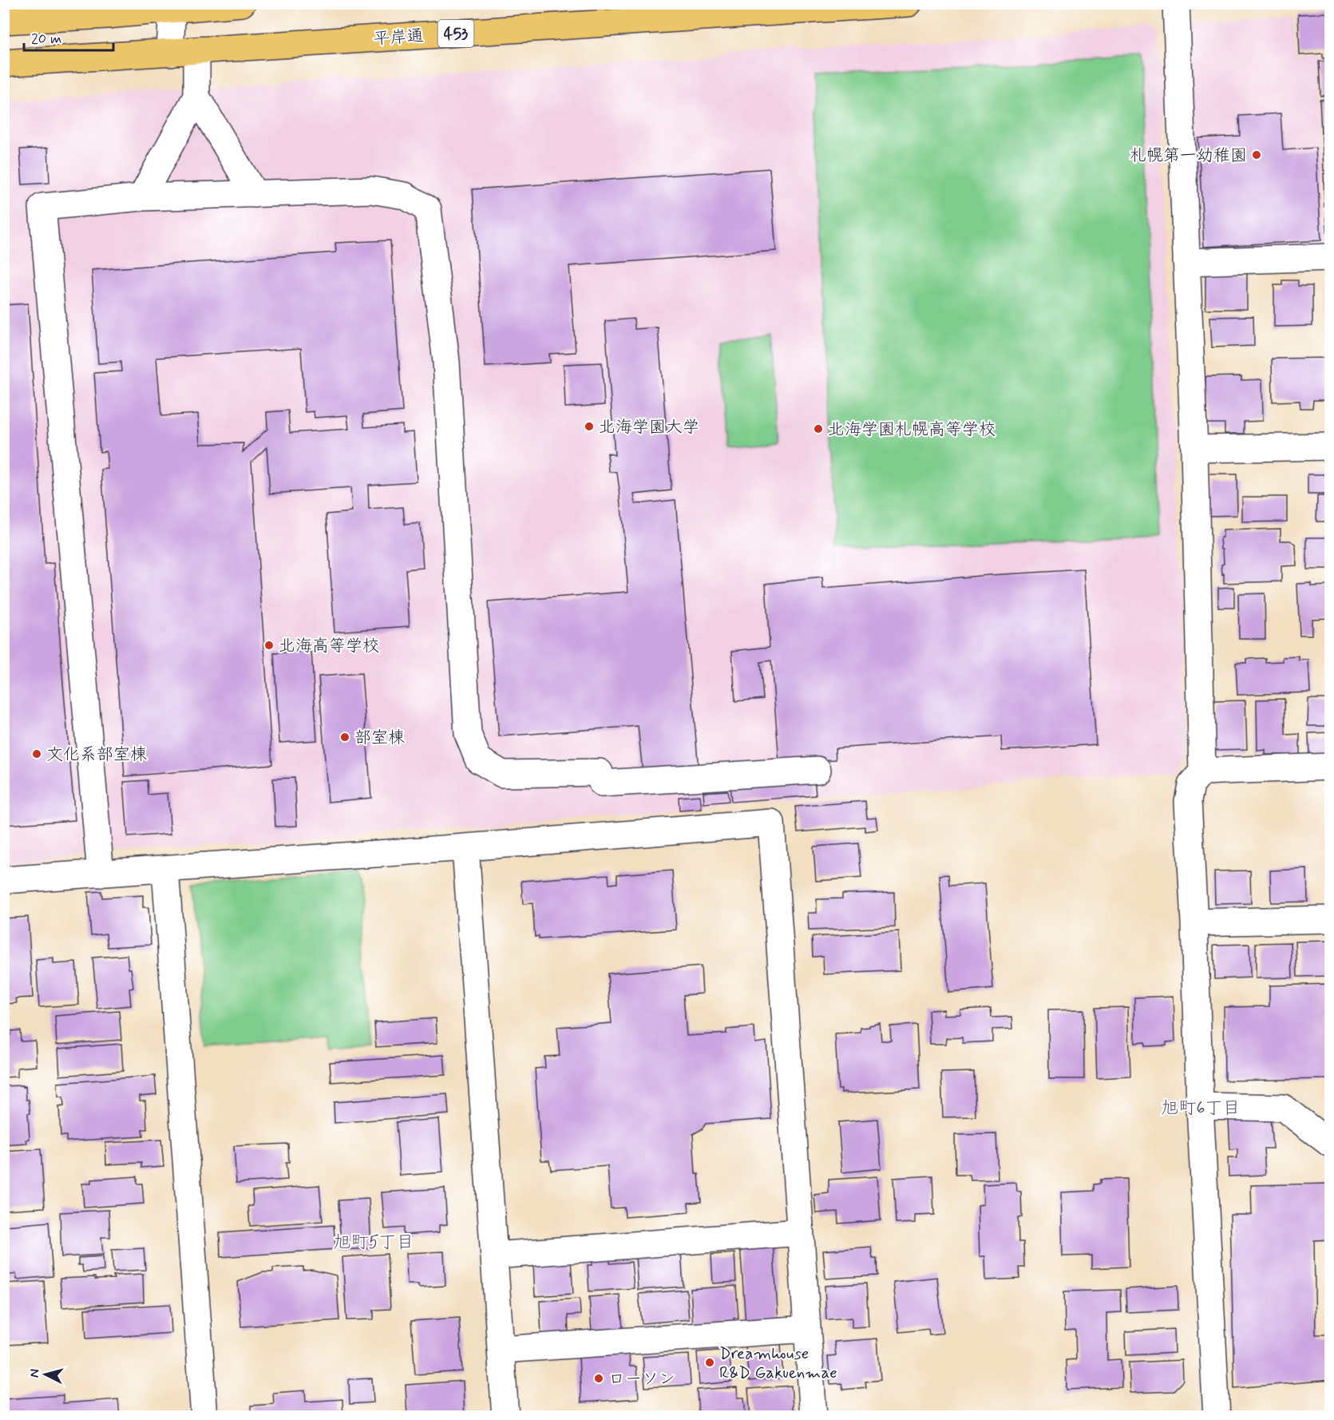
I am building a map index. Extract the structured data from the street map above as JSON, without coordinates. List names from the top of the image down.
{
  "streets": {
    "highway": ["453", "平岸通"]
  },
  "districts": ["旭町6丁目", "旭町5丁目"],
  "places": [
    "札幌第一幼稚園",
    "北海学園大学",
    "北海学園札幌高等学校",
    "北海高等学校",
    "部室棟",
    "文化系部室棟",
    "Dreamhouse R&D Gakuenmae",
    "ローソン"
  ],
  "scale_bar": "20 m",
  "north": "left"
}
